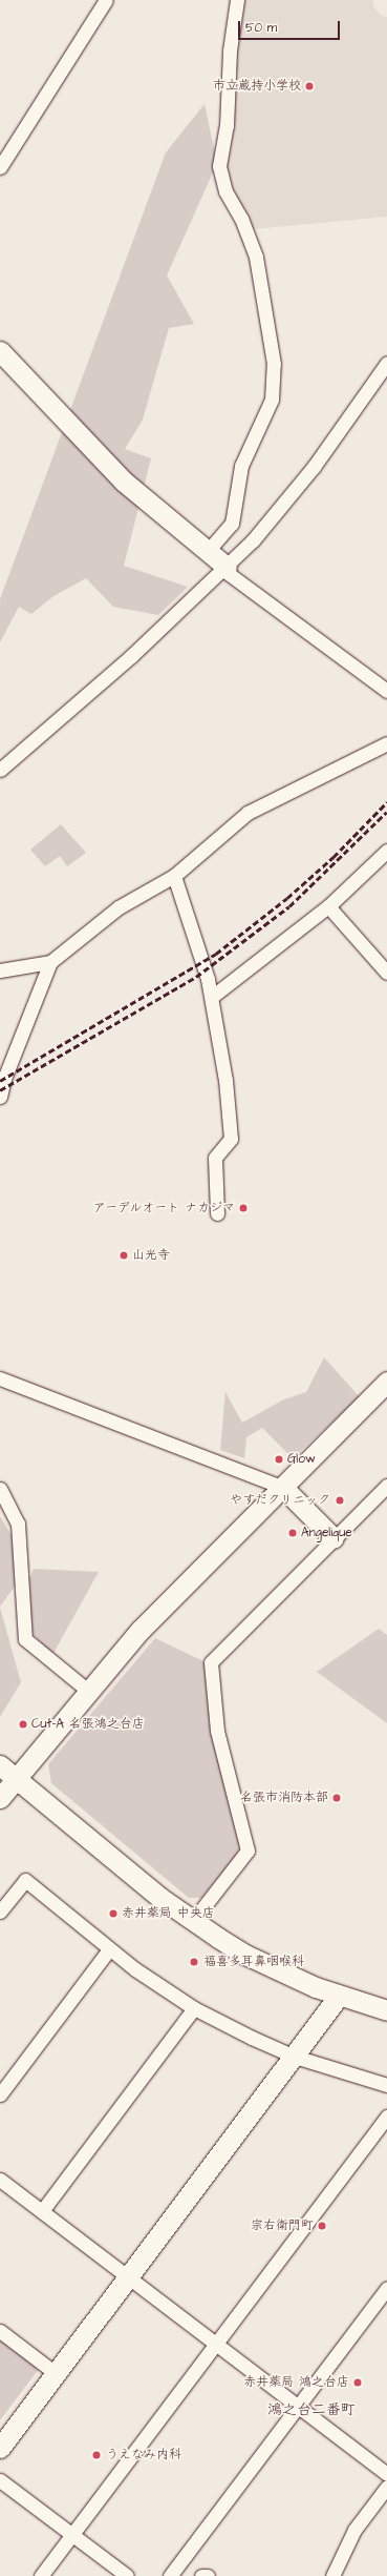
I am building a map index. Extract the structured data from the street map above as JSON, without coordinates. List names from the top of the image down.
{
  "districts": ["鴻之台二番町"],
  "places": [
    "市立蔵持小学校",
    "アーデルオート ナカジマ",
    "山光寺",
    "Glow",
    "やすだクリニック",
    "Angelique",
    "Cut-A 名張鴻之台店",
    "名張市消防本部",
    "赤井薬局 中央店",
    "福喜多耳鼻咽喉科",
    "宗右衛門町",
    "赤井薬局 鴻之台店",
    "うえなみ内科"
  ],
  "scale_bar": "50 m"
}
